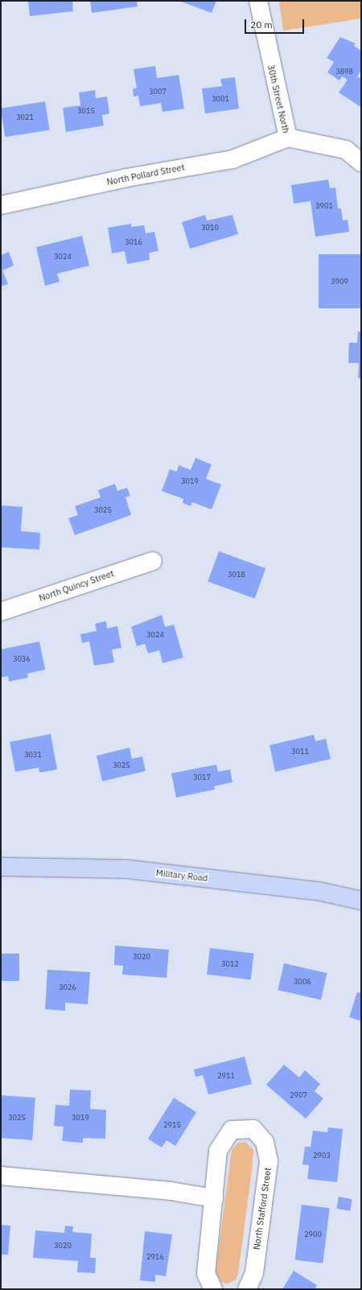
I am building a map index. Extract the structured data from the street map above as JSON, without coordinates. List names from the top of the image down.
{
  "streets": {
    "main road": ["Military Road"],
    "street": [
      "30th Street North",
      "North Pollard Street",
      "North Quincy Street",
      "North Stafford Street"
    ]
  },
  "crossings": [
    ["30th Street North", "North Pollard Street"]
  ],
  "house_numbers": [
    "3898",
    "3007",
    "3001",
    "3015",
    "3021",
    "3901",
    "3010",
    "3016",
    "3024",
    "3909",
    "3019",
    "3025",
    "3018",
    "3024",
    "3036",
    "3011",
    "3031",
    "3025",
    "3017",
    "3020",
    "3012",
    "3006",
    "3026",
    "2911",
    "2907",
    "3025",
    "3019",
    "2915",
    "2903",
    "2900",
    "3020",
    "2916"
  ],
  "scale_bar": "20 m"
}
